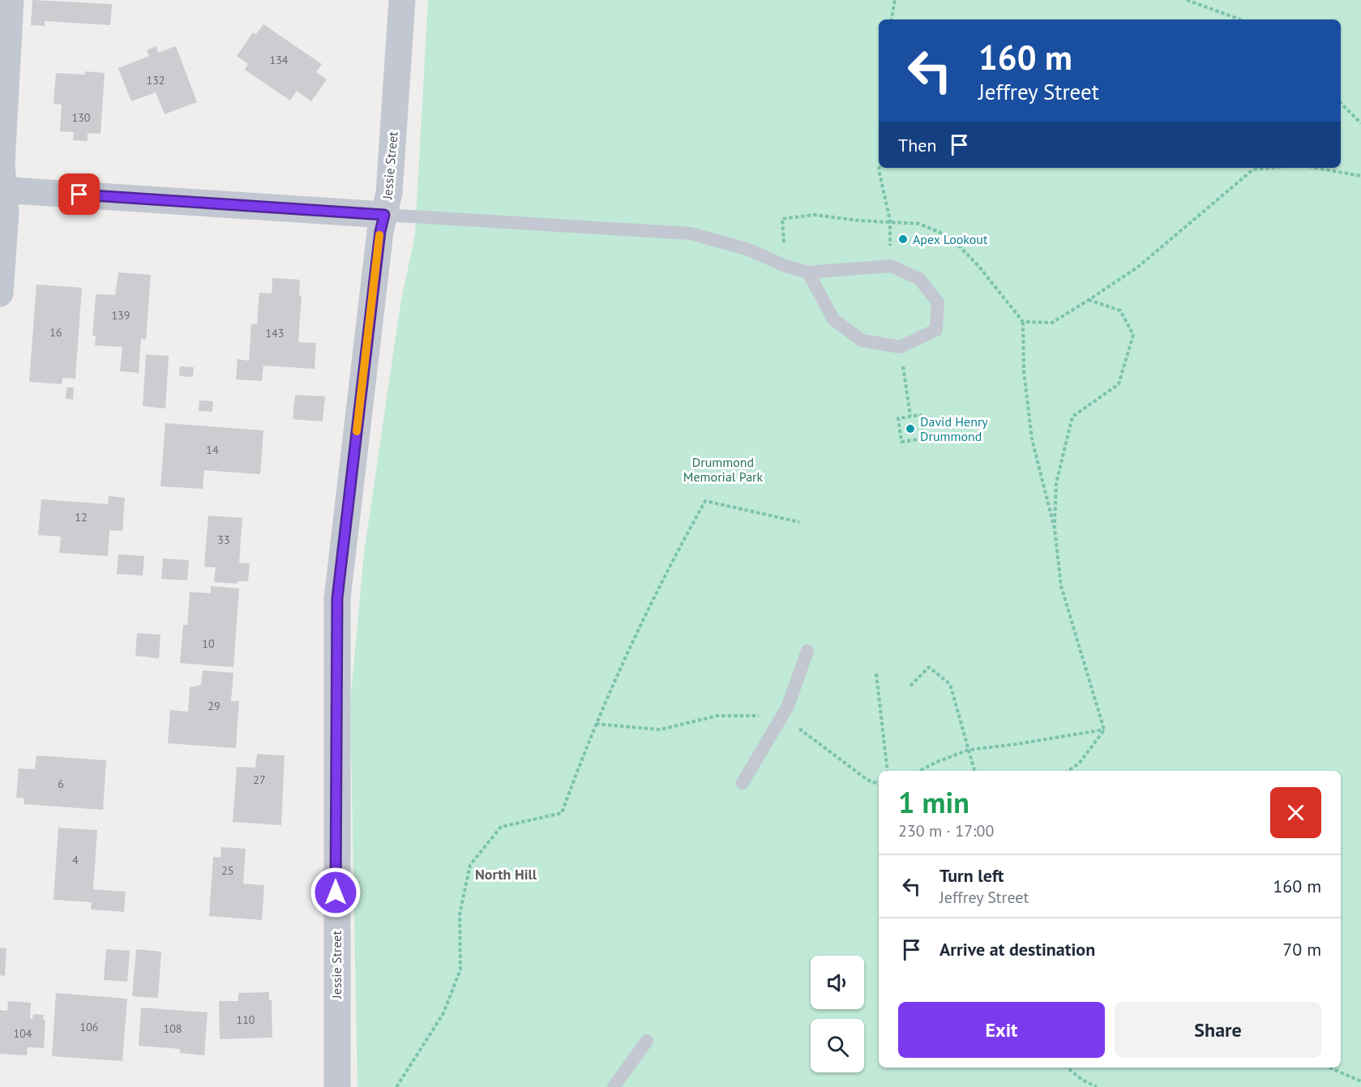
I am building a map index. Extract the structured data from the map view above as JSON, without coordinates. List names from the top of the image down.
{
  "streets": {
    "street": ["Jessie Street"]
  },
  "districts": ["North Hill"],
  "parks": ["Drummond Memorial Park"],
  "places": ["Apex Lookout", "David Henry Drummond"],
  "house_numbers": [
    "134",
    "132",
    "130",
    "139",
    "16",
    "143",
    "14",
    "12",
    "33",
    "10",
    "29",
    "27",
    "6",
    "4",
    "25",
    "110",
    "106",
    "108",
    "104"
  ],
  "page": {
    "turn": ["160 m", "Jeffrey Street"],
    "then": "Then",
    "heading": ["1 min", "230 m · 17:00"],
    "list": [
      {
        "name": "Turn left",
        "note": "Jeffrey Street",
        "value": "160 m"
      },
      {
        "name": "Arrive at destination",
        "value": "70 m"
      }
    ],
    "buttons": ["Exit", "Share"]
  }
}
